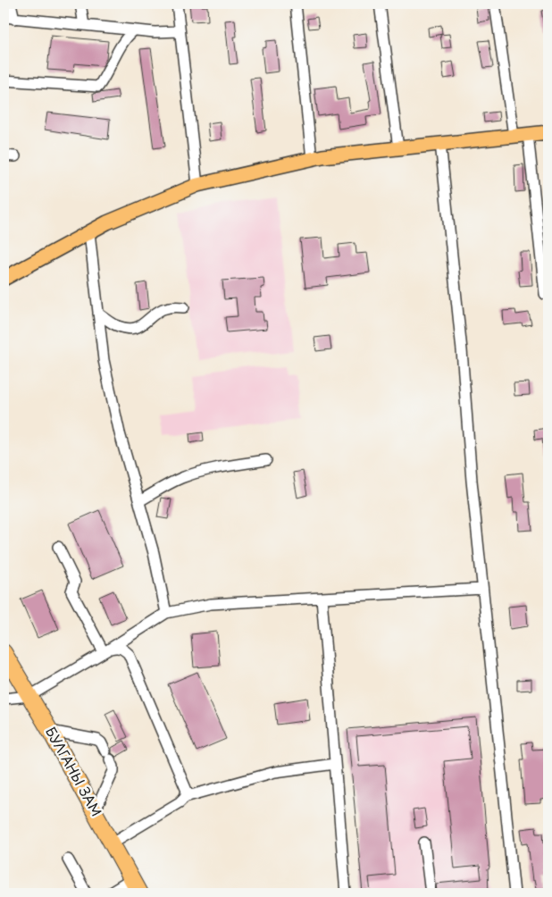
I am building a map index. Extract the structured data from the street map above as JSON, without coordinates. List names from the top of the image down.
{
  "streets": {
    "highway": ["БУЛГАНЫ ЗАМ"]
  }
}
